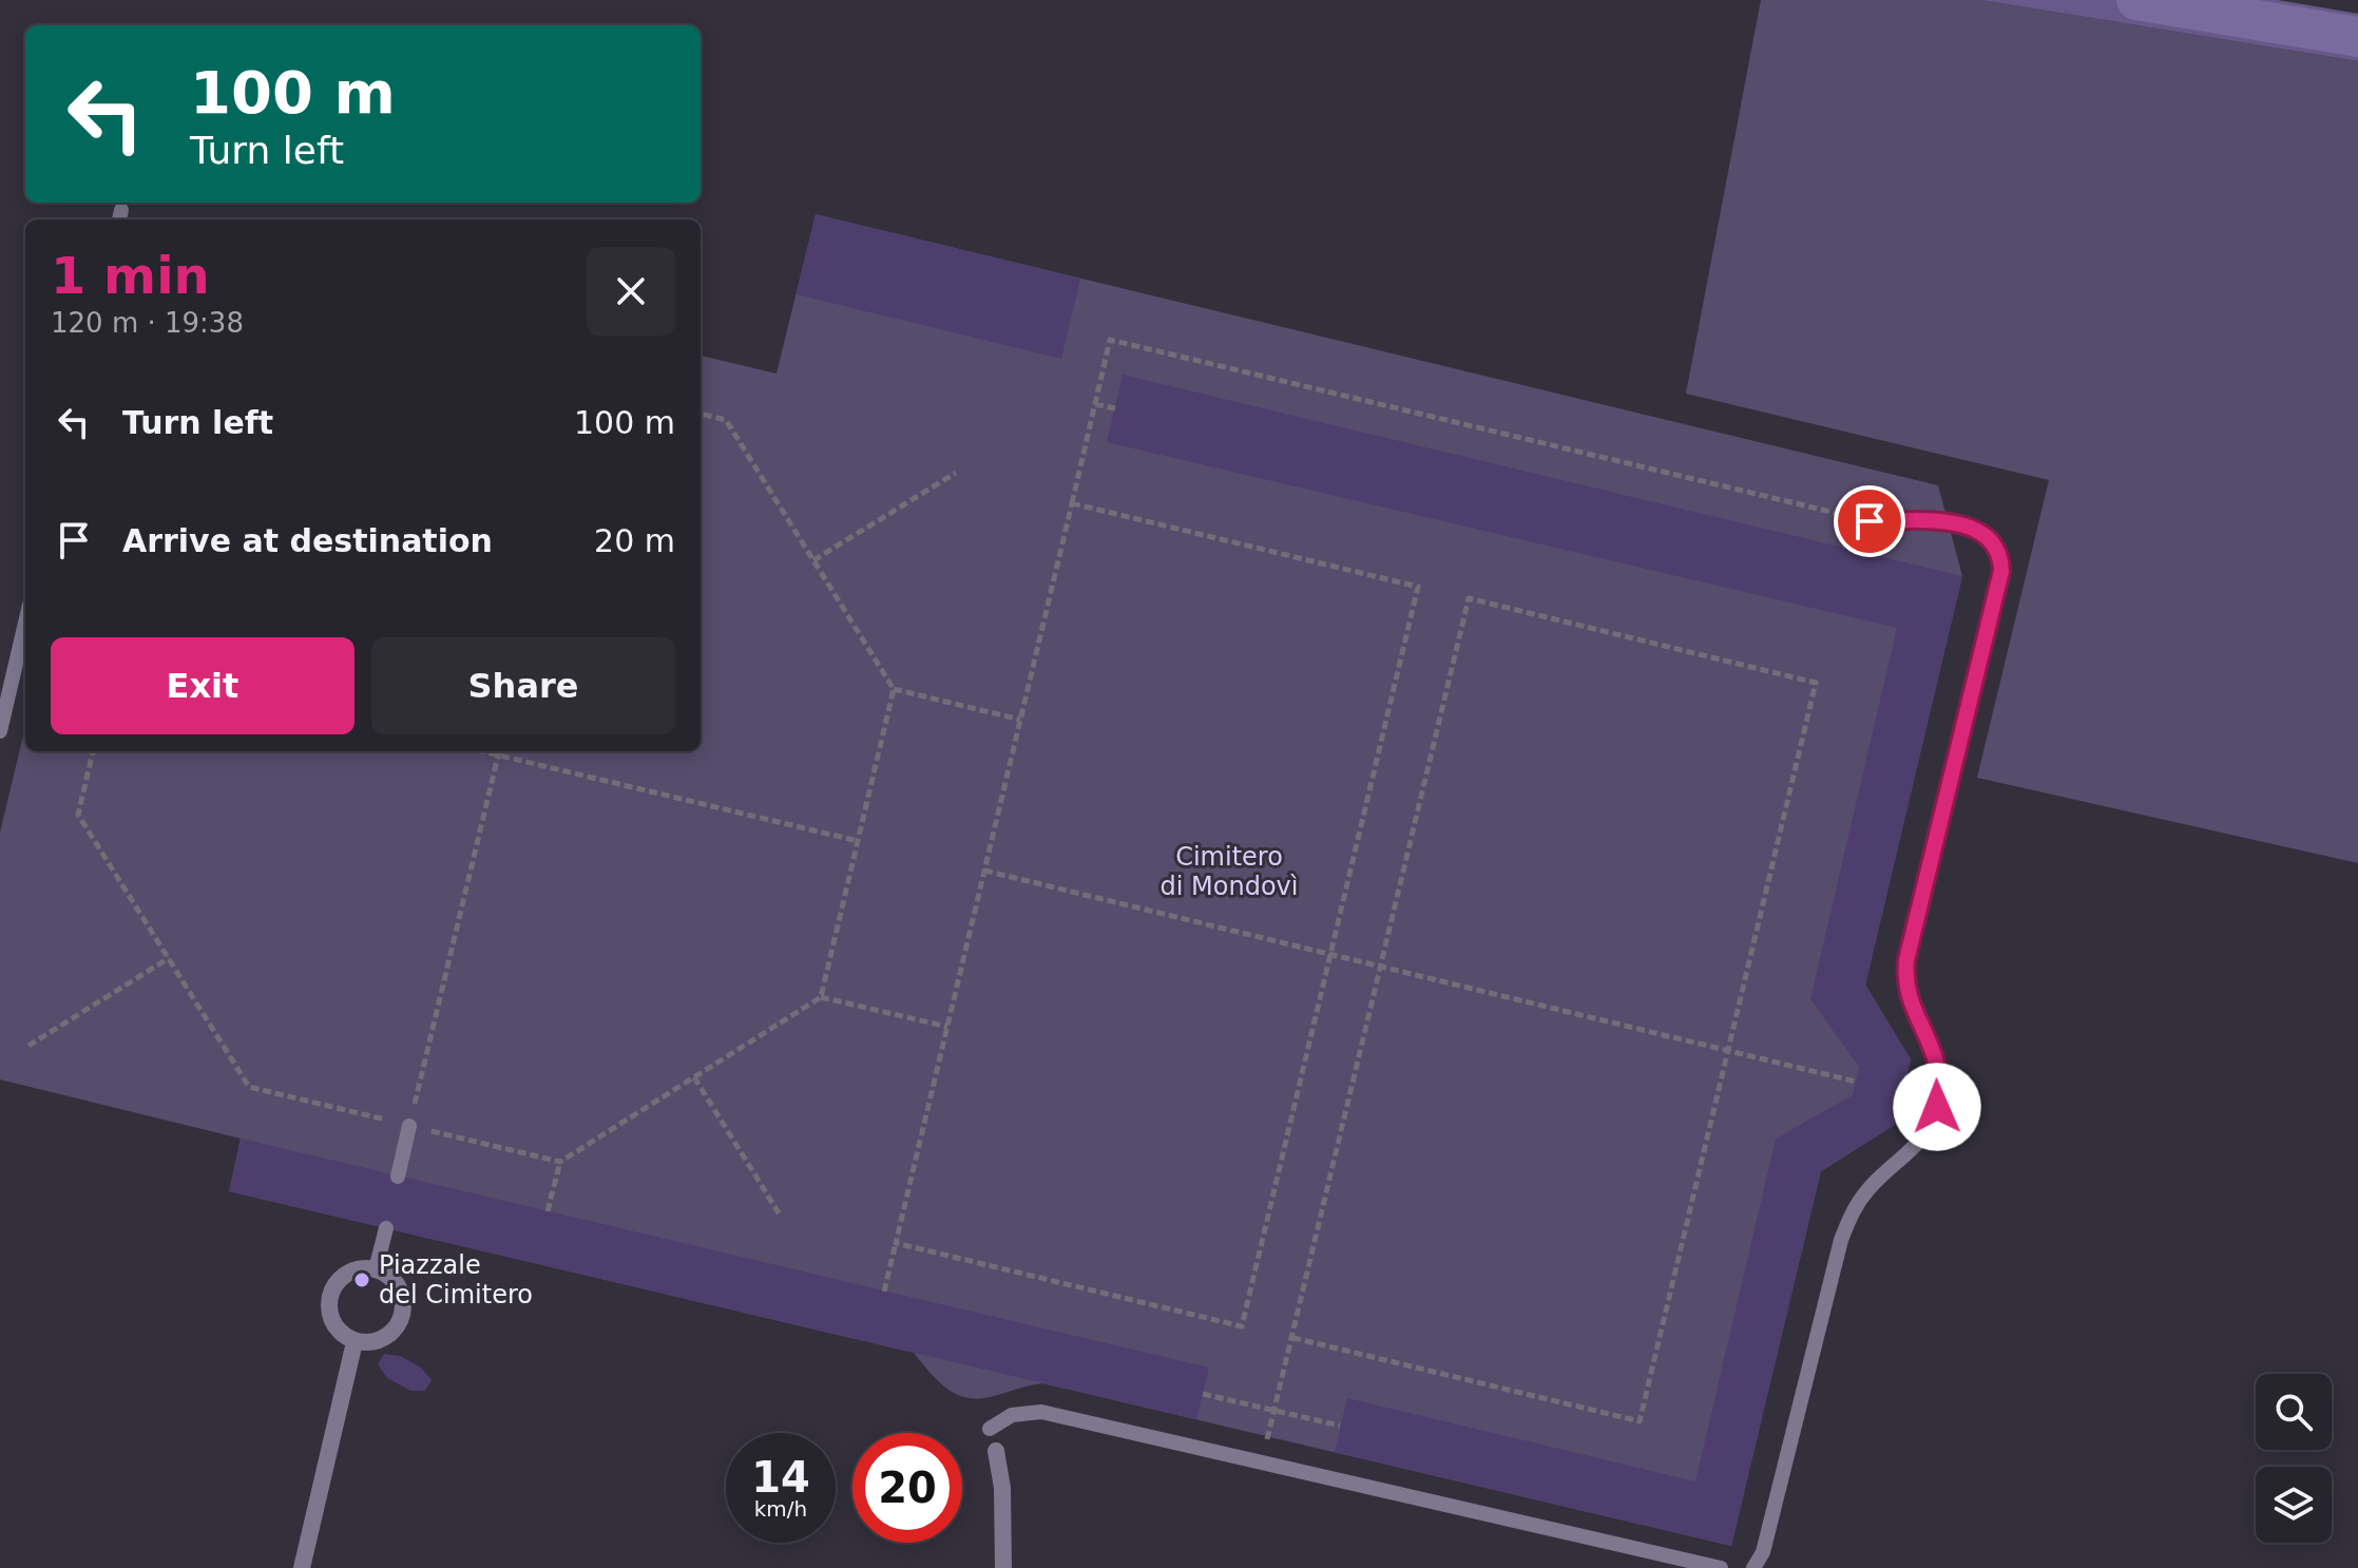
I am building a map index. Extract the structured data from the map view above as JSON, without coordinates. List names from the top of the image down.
{
  "parks": ["Cimitero di Mondovì"],
  "places": ["Piazzale del Cimitero"],
  "page": {
    "turn": ["100 m", "Turn left"],
    "heading": ["1 min", "120 m · 19:38"],
    "list": [
      {
        "name": "Turn left",
        "value": "100 m"
      },
      {
        "name": "Arrive at destination",
        "value": "20 m"
      }
    ],
    "buttons": ["Exit", "Share"],
    "speed": "14 km/h",
    "limit": "20"
  }
}
